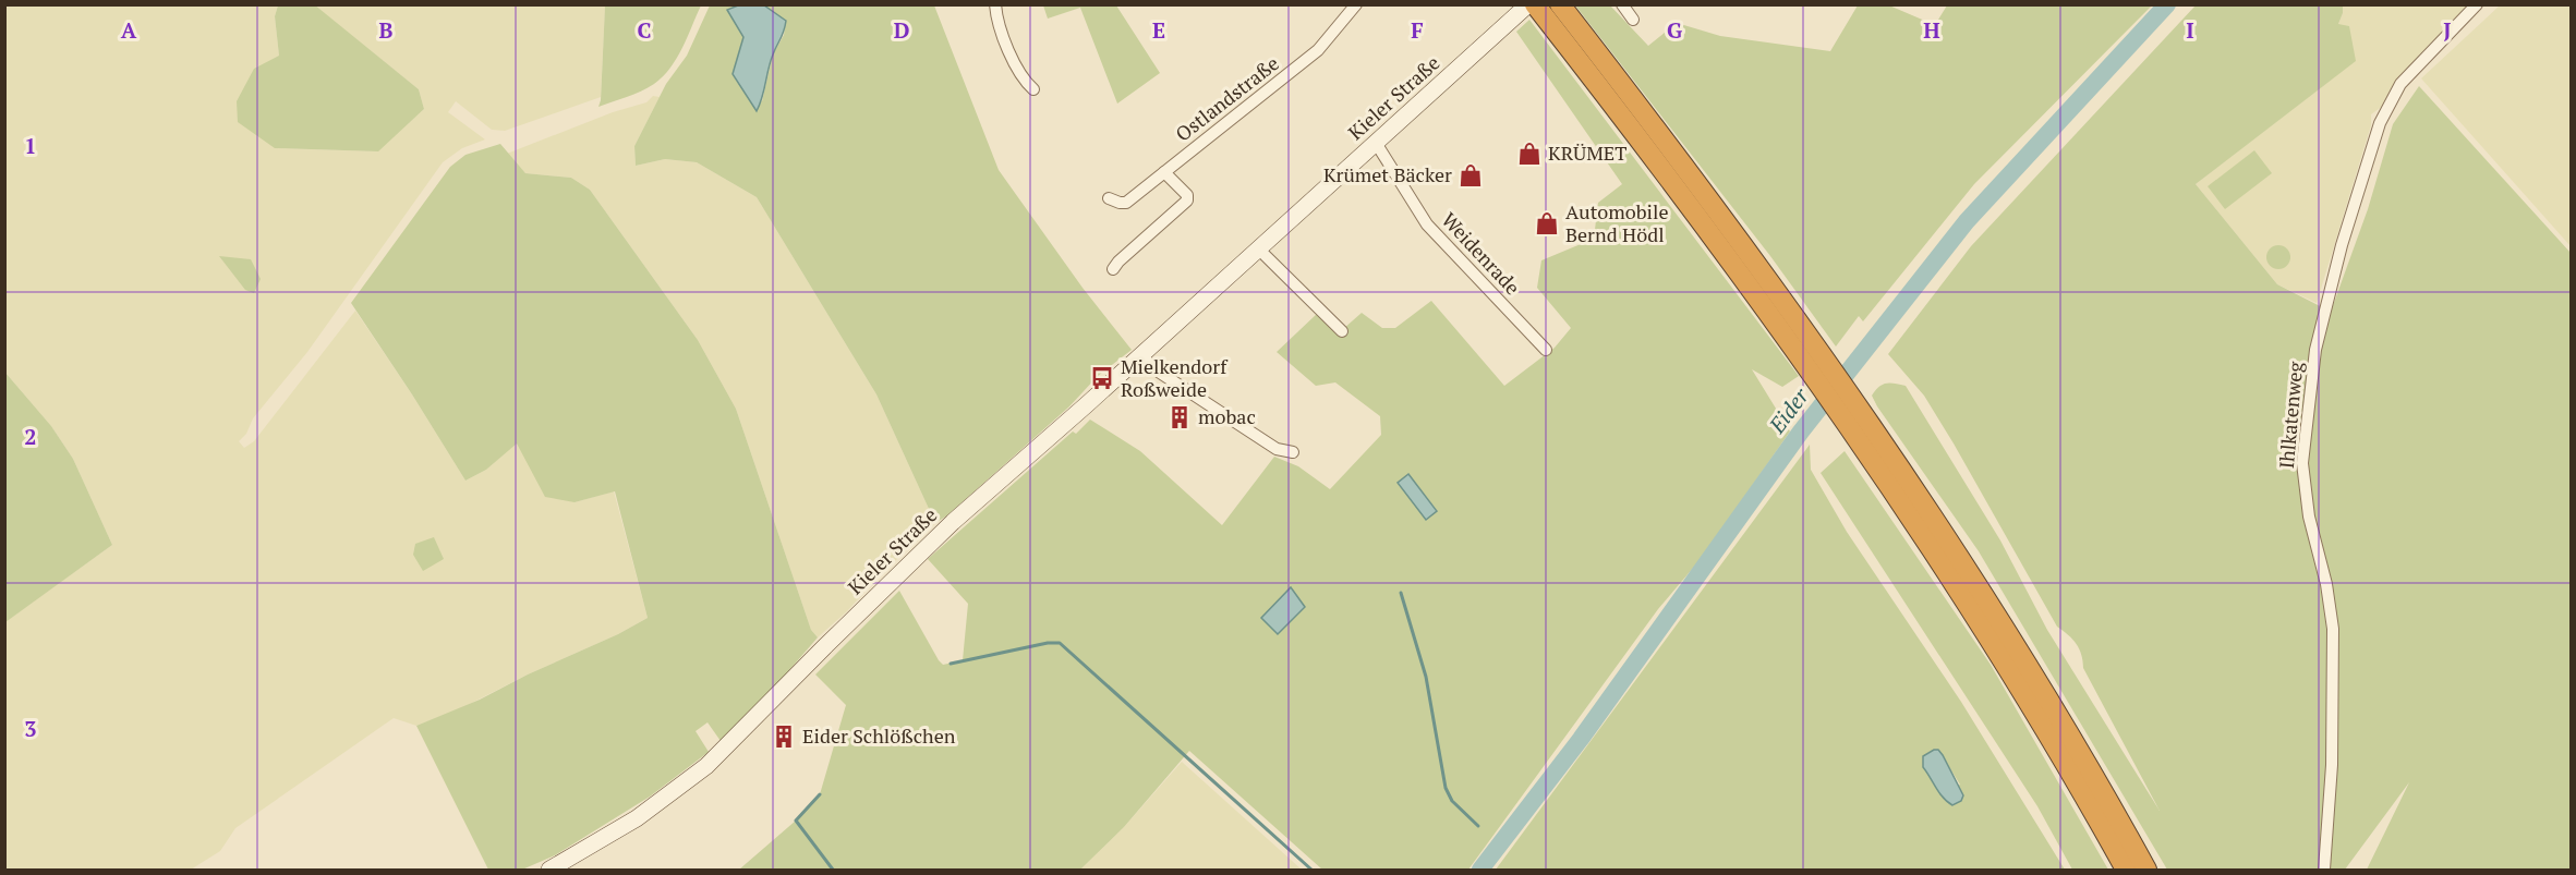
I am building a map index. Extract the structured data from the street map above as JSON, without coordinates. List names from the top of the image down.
{
  "streets": {
    "street": [
      "Kieler Straße",
      "Ostlandstraße",
      "Weidenrade",
      "Ihlkatenweg"
    ]
  },
  "crossings": [
    ["Kieler Straße", "Weidenrade"]
  ],
  "water": ["Eider"],
  "places": {
    "shop": ["KRÜMET", "Krümet Bäcker", "Automobile Bernd Hödl"],
    "bus stop": ["Mielkendorf Roßweide"],
    "building": ["mobac", "Eider Schlößchen"]
  },
  "grid": {
    "columns": [
      "A",
      "B",
      "C",
      "D",
      "E",
      "F",
      "G",
      "H",
      "I",
      "J"
    ],
    "rows": ["1", "2", "3"]
  }
}
